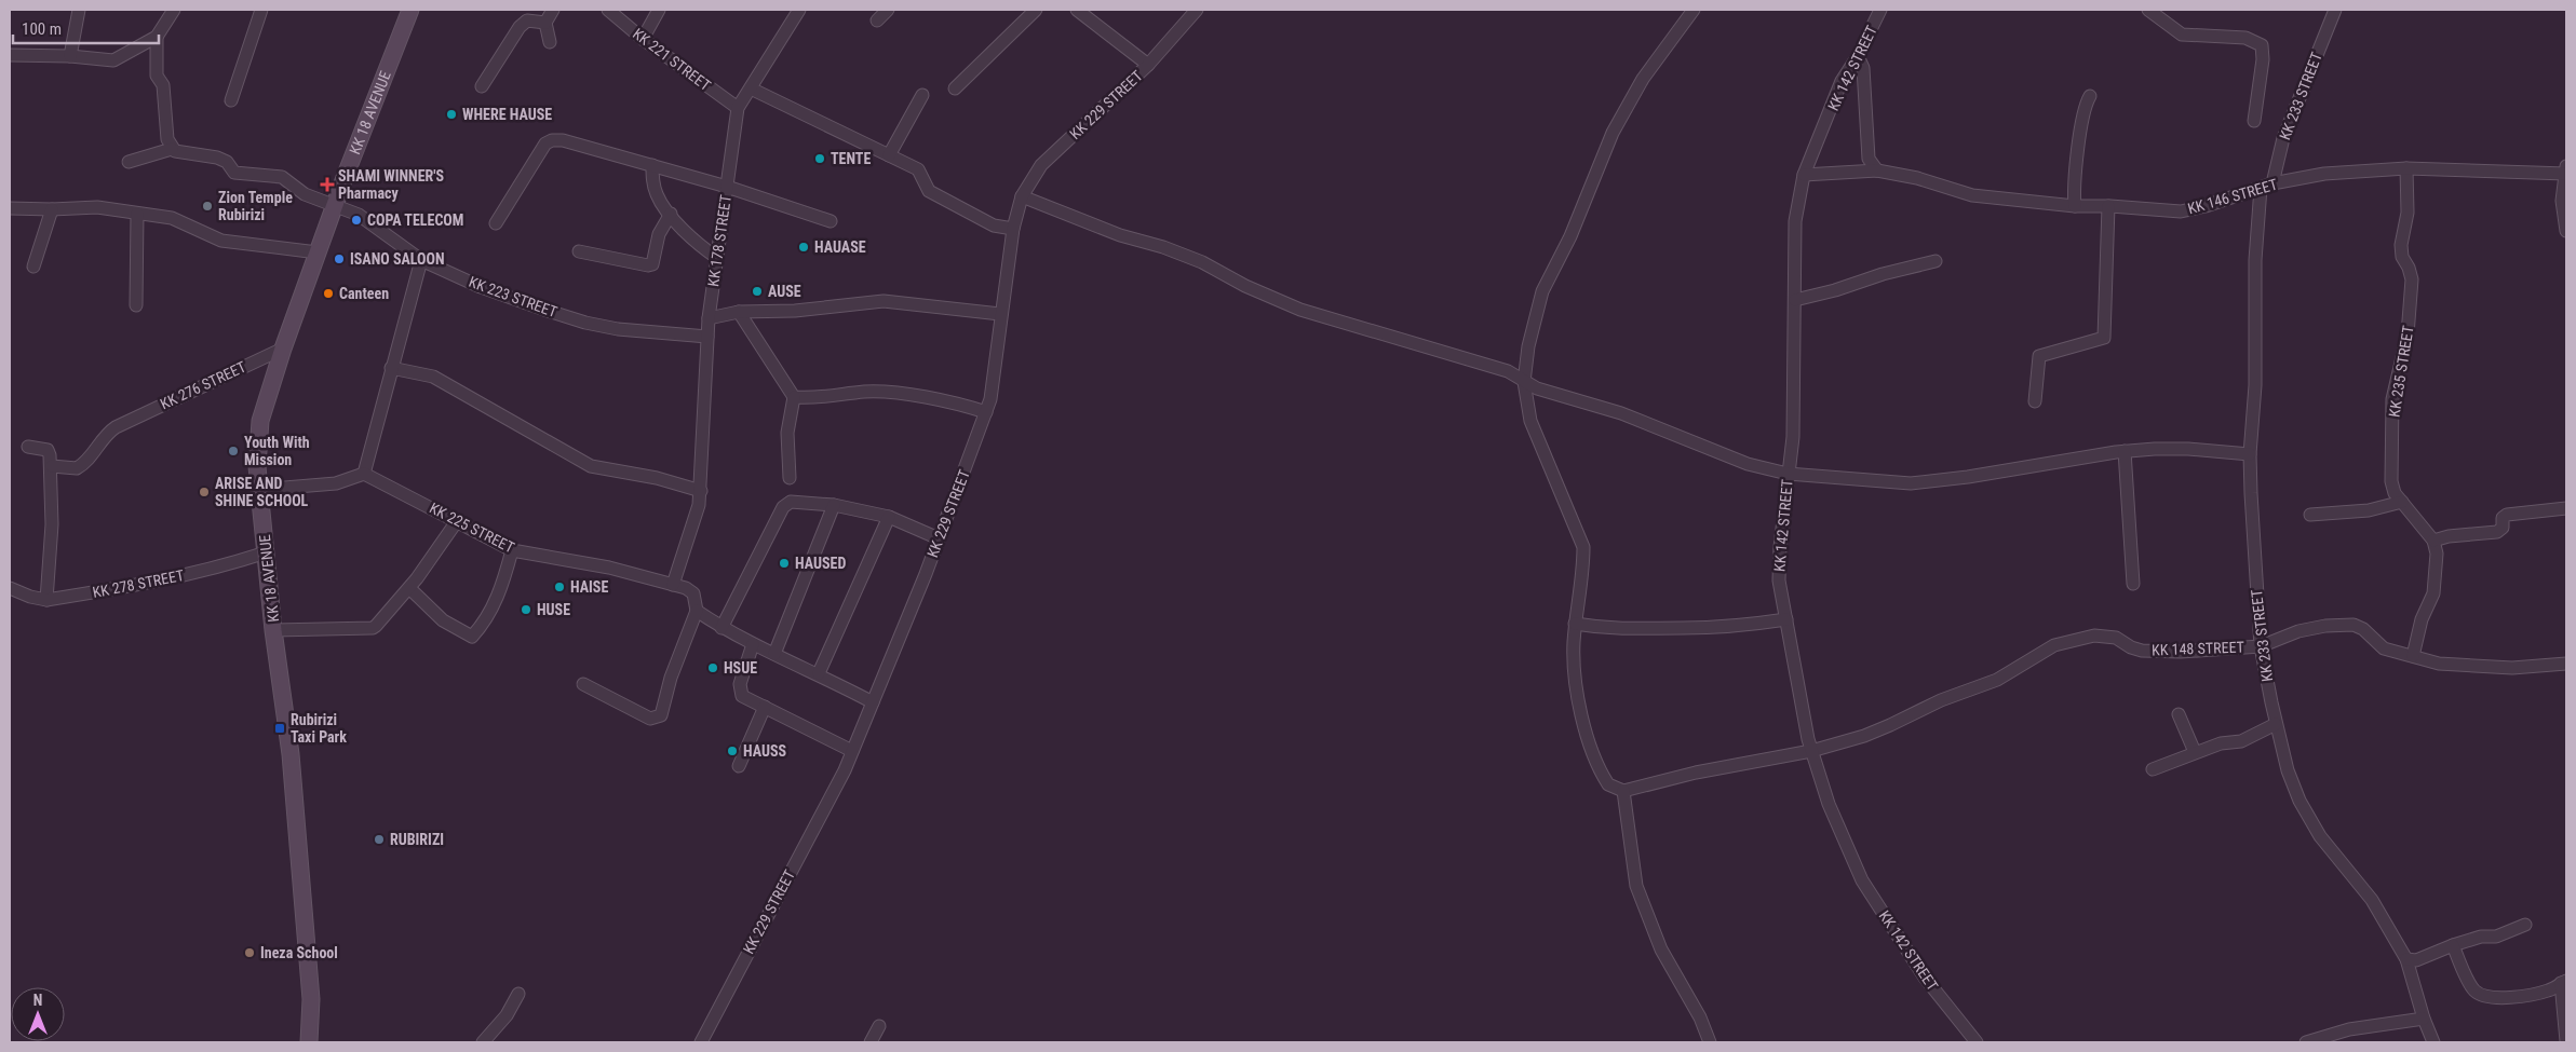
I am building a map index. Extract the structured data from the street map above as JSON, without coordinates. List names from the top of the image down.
{
  "streets": {
    "main road": ["KK 18 AVENUE"],
    "street": [
      "KK 221 STREET",
      "KK 142 STREET",
      "KK 233 STREET",
      "KK 229 STREET",
      "KK 146 STREET",
      "KK 178 STREET",
      "KK 223 STREET",
      "KK 235 STREET",
      "KK 276 STREET",
      "KK 225 STREET",
      "KK 278 STREET",
      "KK 148 STREET"
    ]
  },
  "crossings": [
    ["KK 221 STREET", "KK 178 STREET"],
    ["KK 142 STREET", "KK 146 STREET"],
    ["KK 142 STREET", "KK 148 STREET"],
    ["KK 233 STREET", "KK 146 STREET"],
    ["KK 233 STREET", "KK 148 STREET"],
    ["KK 229 STREET", "KK 225 STREET"],
    ["KK 18 AVENUE", "KK 223 STREET"],
    ["KK 18 AVENUE", "KK 276 STREET"],
    ["KK 18 AVENUE", "KK 278 STREET"],
    ["KK 146 STREET", "KK 235 STREET"],
    ["KK 178 STREET", "KK 223 STREET"],
    ["KK 178 STREET", "KK 225 STREET"]
  ],
  "places": {
    "other": [
      "WHERE HAUSE",
      "TENTE",
      "Zion Temple Rubirizi",
      "COPA TELECOM",
      "HAUASE",
      "ISANO SALOON",
      "AUSE",
      "Canteen",
      "Youth With Mission",
      "ARISE AND SHINE SCHOOL",
      "HAUSED",
      "HAISE",
      "HUSE",
      "HSUE",
      "HAUSS",
      "RUBIRIZI",
      "Ineza School"
    ],
    "health": ["SHAMI WINNER'S Pharmacy"],
    "transit": ["Rubirizi Taxi Park"]
  },
  "scale_bar": "100 m",
  "north": "top"
}
